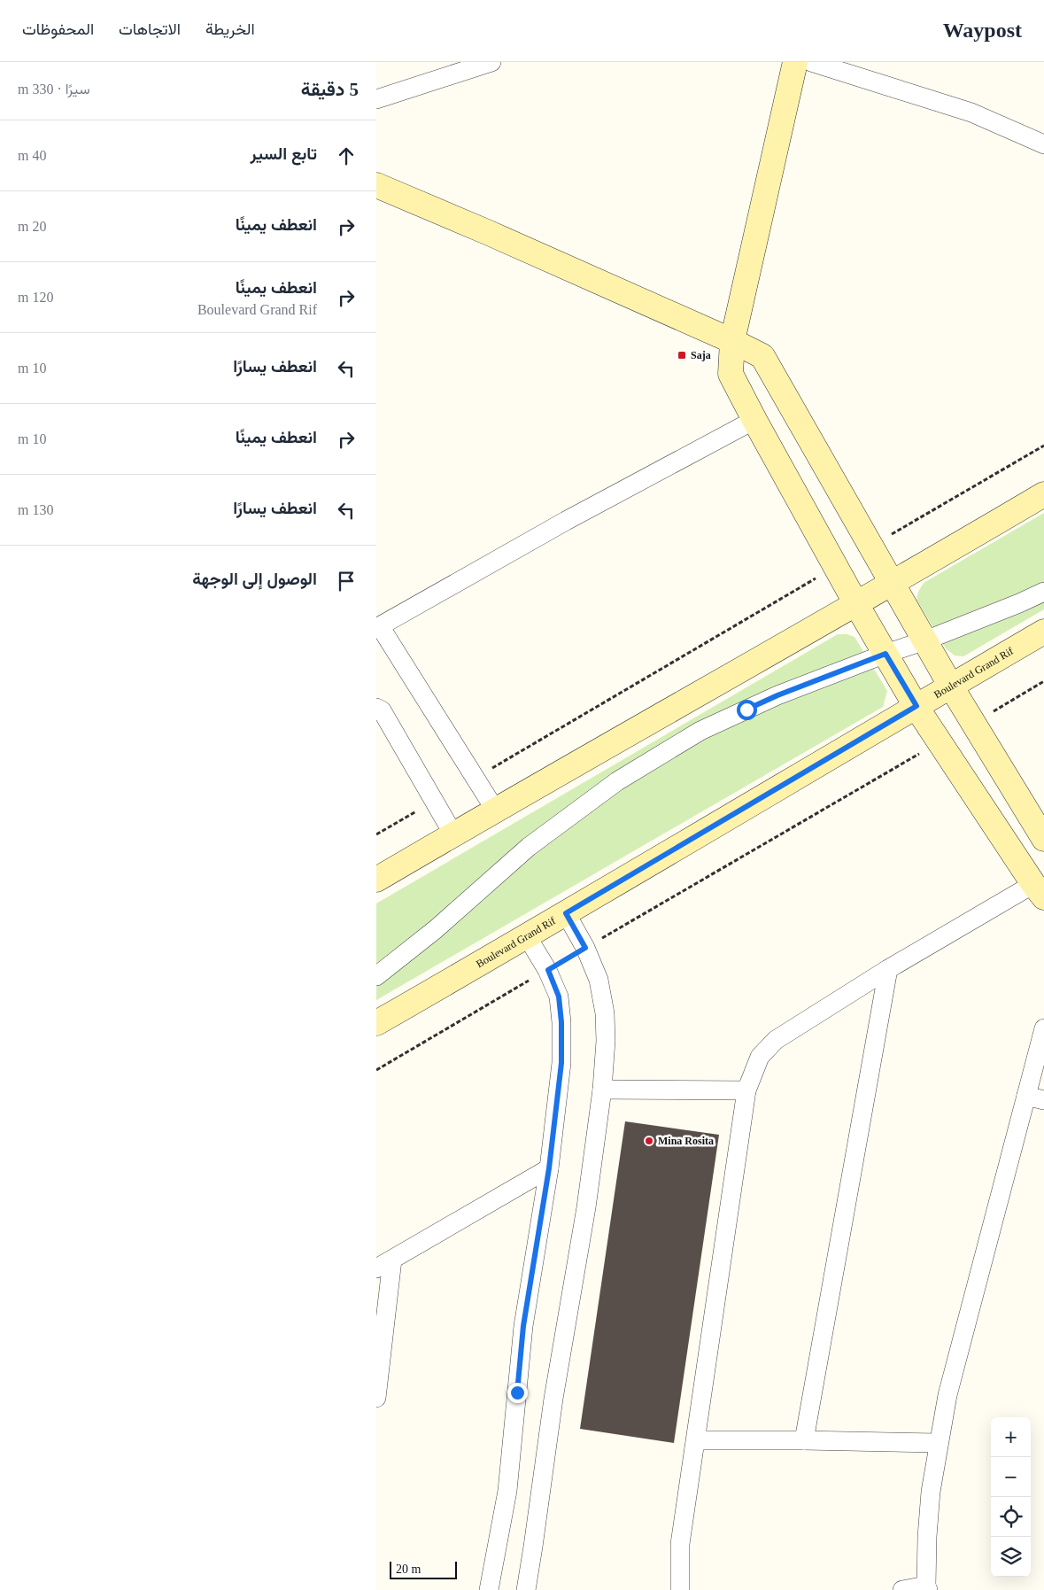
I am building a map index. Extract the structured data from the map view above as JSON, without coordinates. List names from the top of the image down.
{
  "streets": {
    "street": ["Boulevard Grand Rif"]
  },
  "places": {
    "transit": ["Saja"],
    "other": ["Mina Rosita"]
  },
  "scale_bar": "20 m",
  "page": {
    "header": "Waypost",
    "nav": ["الخريطة", "الاتجاهات", "المحفوظات"],
    "heading": ["5 دقيقة", "سيرًا · 330 m"],
    "list": [
      ["تابع السير", "40 m"],
      ["انعطف يمينًا", "20 m"],
      ["انعطف يمينًا", "Boulevard Grand Rif", "120 m"],
      ["انعطف يسارًا", "10 m"],
      ["انعطف يمينًا", "10 m"],
      ["انعطف يسارًا", "130 m"],
      "الوصول إلى الوجهة"
    ],
    "map_buttons": ["+", "−"],
    "scale": "20 m"
  }
}
